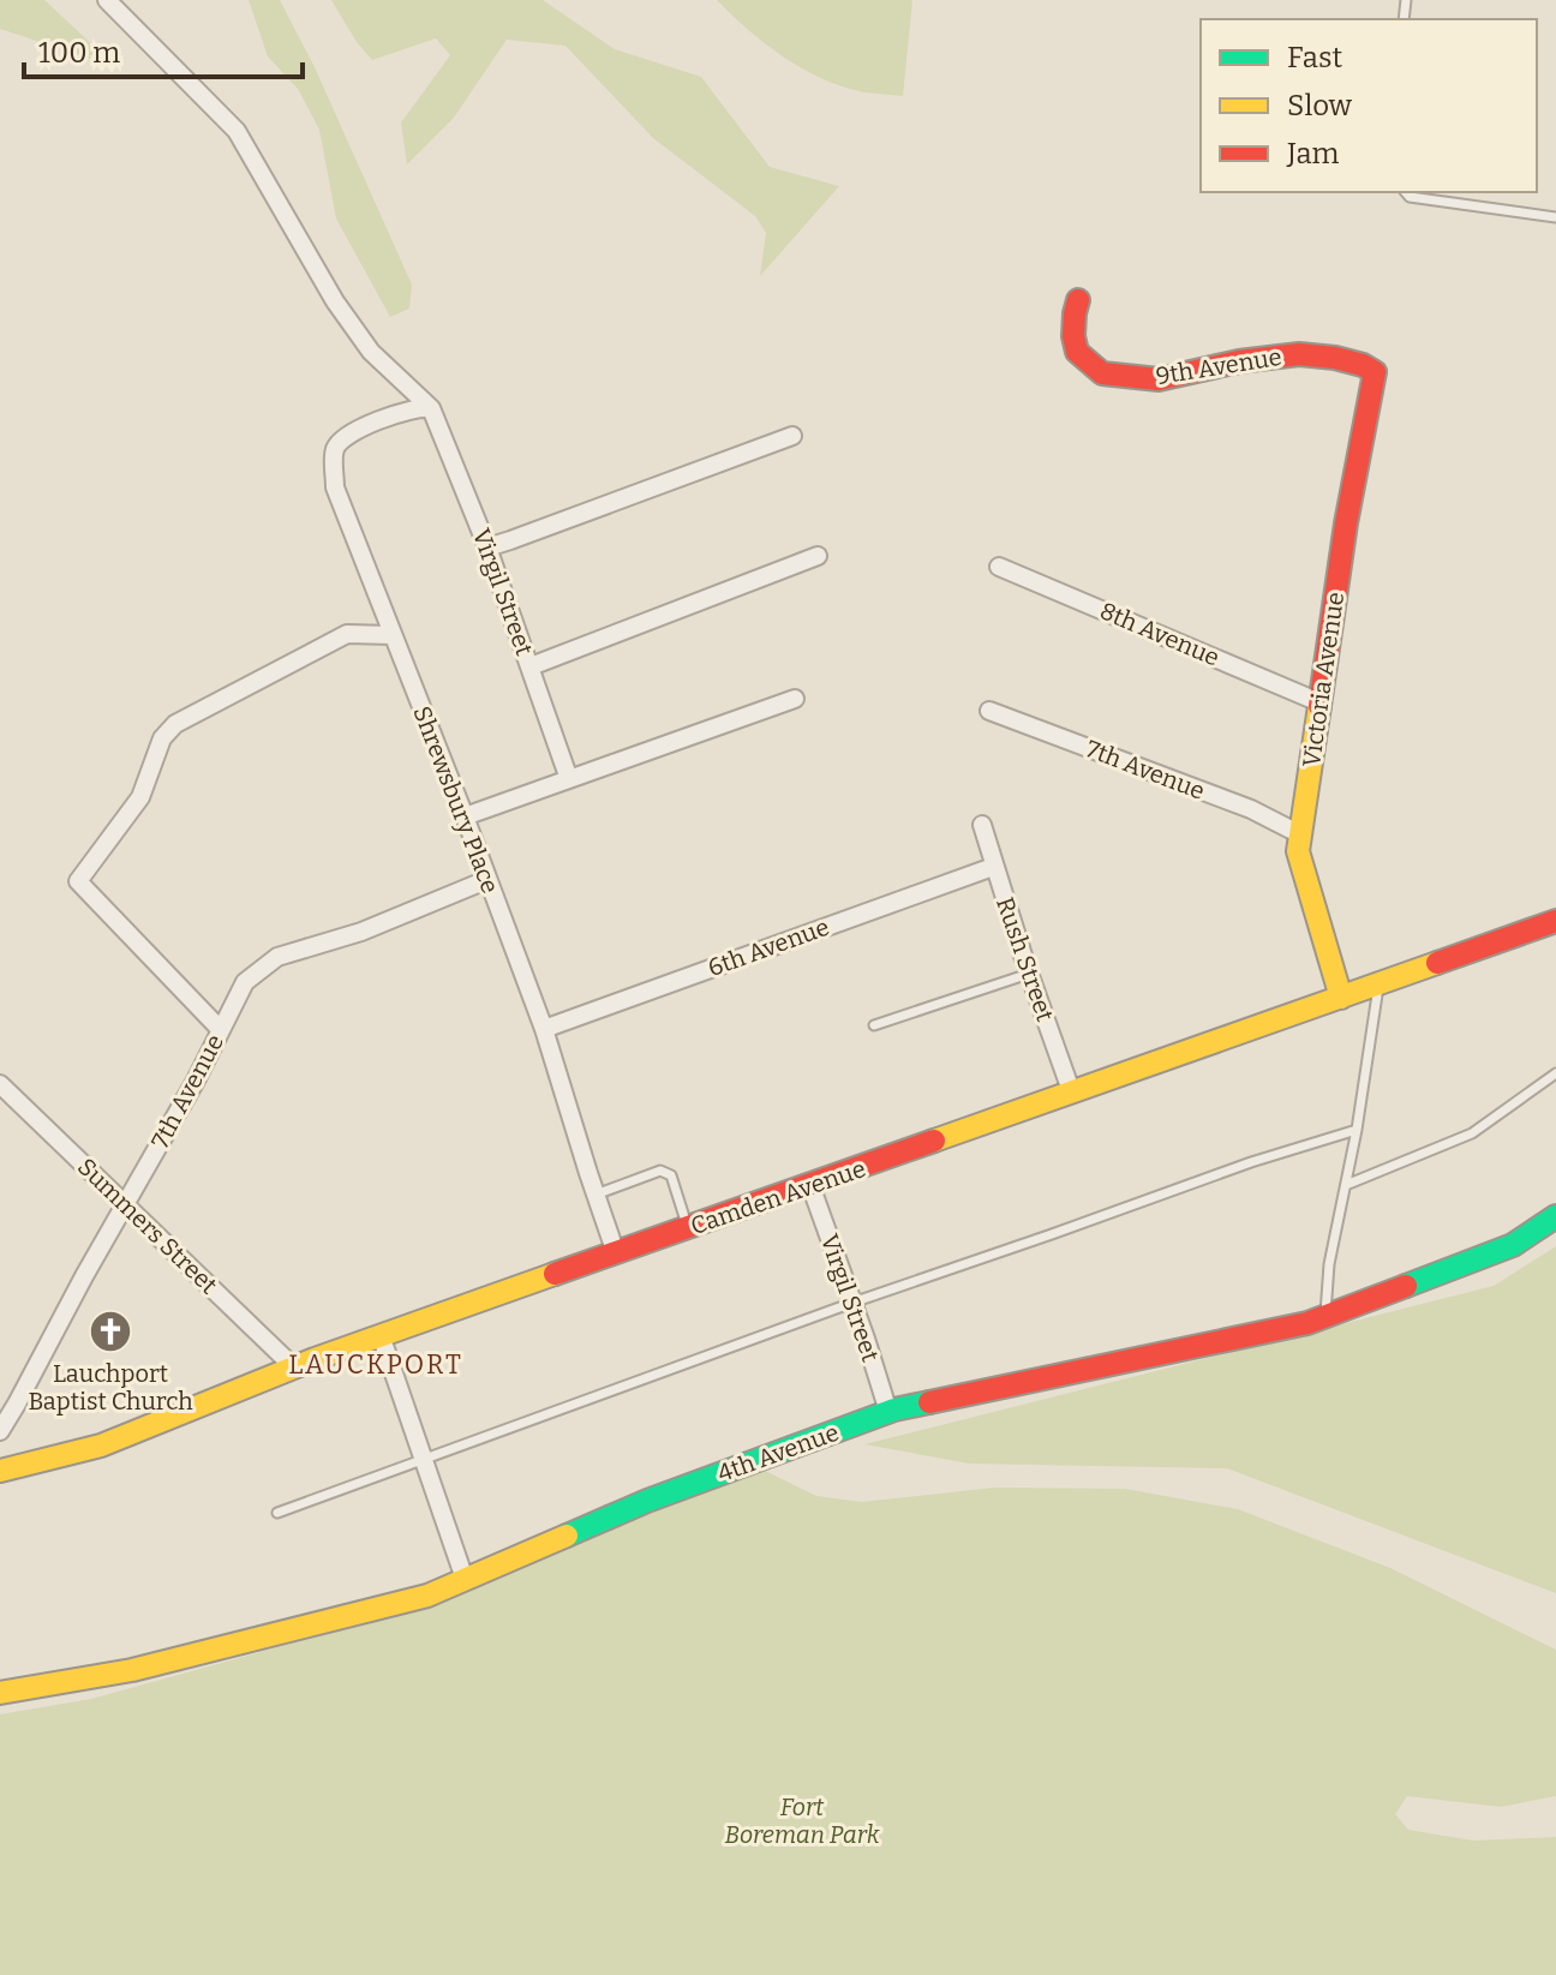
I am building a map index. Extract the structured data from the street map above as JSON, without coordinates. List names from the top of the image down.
{
  "streets": {
    "street": [
      "9th Avenue",
      "Virgil Street",
      "8th Avenue",
      "Victoria Avenue",
      "7th Avenue",
      "Shrewsbury Place",
      "6th Avenue",
      "Rush Street",
      "Camden Avenue",
      "Summers Street",
      "4th Avenue"
    ]
  },
  "crossings": [
    ["9th Avenue", "Victoria Avenue"],
    ["Virgil Street", "Shrewsbury Place"],
    ["Virgil Street", "Camden Avenue"],
    ["Virgil Street", "4th Avenue"],
    ["8th Avenue", "Victoria Avenue"],
    ["Victoria Avenue", "7th Avenue"],
    ["Victoria Avenue", "Camden Avenue"],
    ["7th Avenue", "Shrewsbury Place"],
    ["7th Avenue", "Summers Street"],
    ["Shrewsbury Place", "6th Avenue"],
    ["Shrewsbury Place", "Camden Avenue"],
    ["6th Avenue", "Rush Street"],
    ["Rush Street", "Camden Avenue"],
    ["Camden Avenue", "Summers Street"]
  ],
  "districts": ["LAUCKPORT"],
  "parks": ["Fort Boreman Park"],
  "places": {
    "church": ["Lauchport Baptist Church"]
  },
  "legend": ["Fast", "Slow", "Jam"],
  "scale_bar": "100 m"
}
